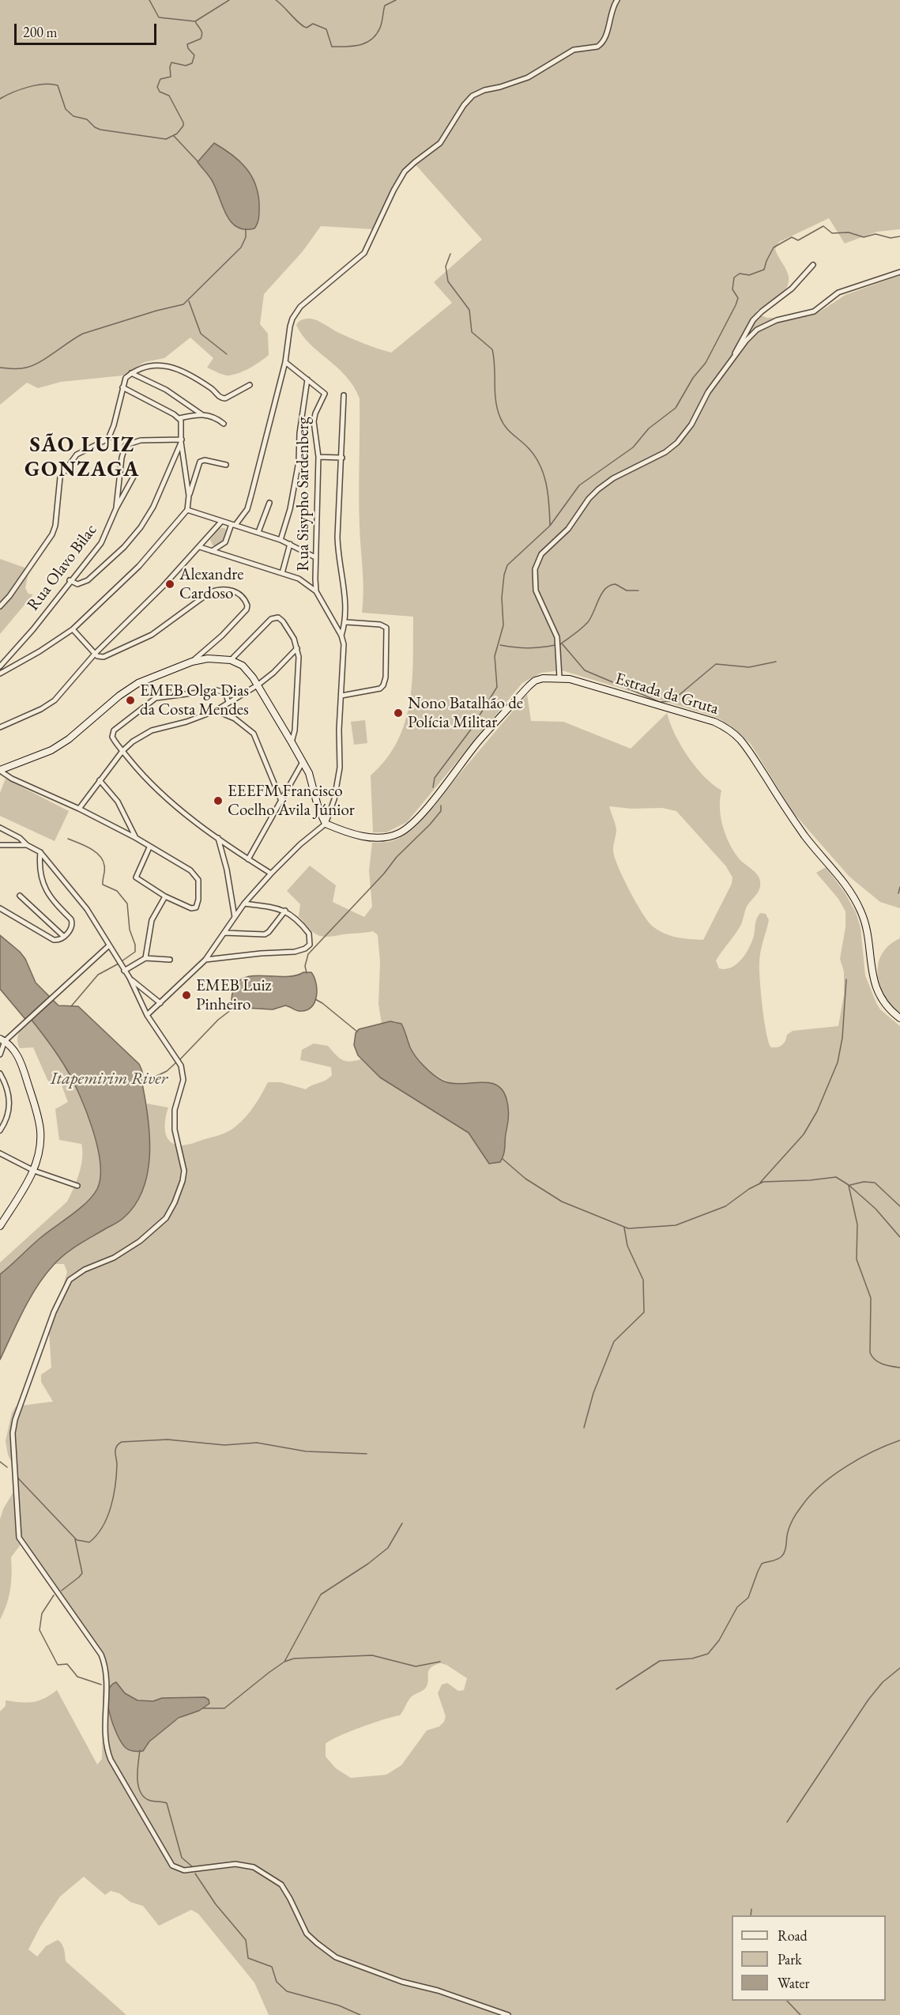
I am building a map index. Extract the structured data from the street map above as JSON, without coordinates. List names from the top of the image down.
{
  "streets": {
    "main road": ["Estrada da Gruta"],
    "street": ["Rua Sisypho Sardenberg", "Rua Olavo Bilac"]
  },
  "crossings": [
    ["Rua Sisypho Sardenberg", "Estrada da Gruta"]
  ],
  "districts": ["SÃO LUIZ GONZAGA"],
  "water": ["Itapemirim River"],
  "places": [
    "Alexandre Cardoso",
    "EMEB Olga Dias da Costa Mendes",
    "Nono Batalhão de Polícia Militar",
    "EEEFM Francisco Coelho Ávila Júnior",
    "EMEB Luiz Pinheiro"
  ],
  "legend": ["Road", "Park", "Water"],
  "scale_bar": "200 m"
}
